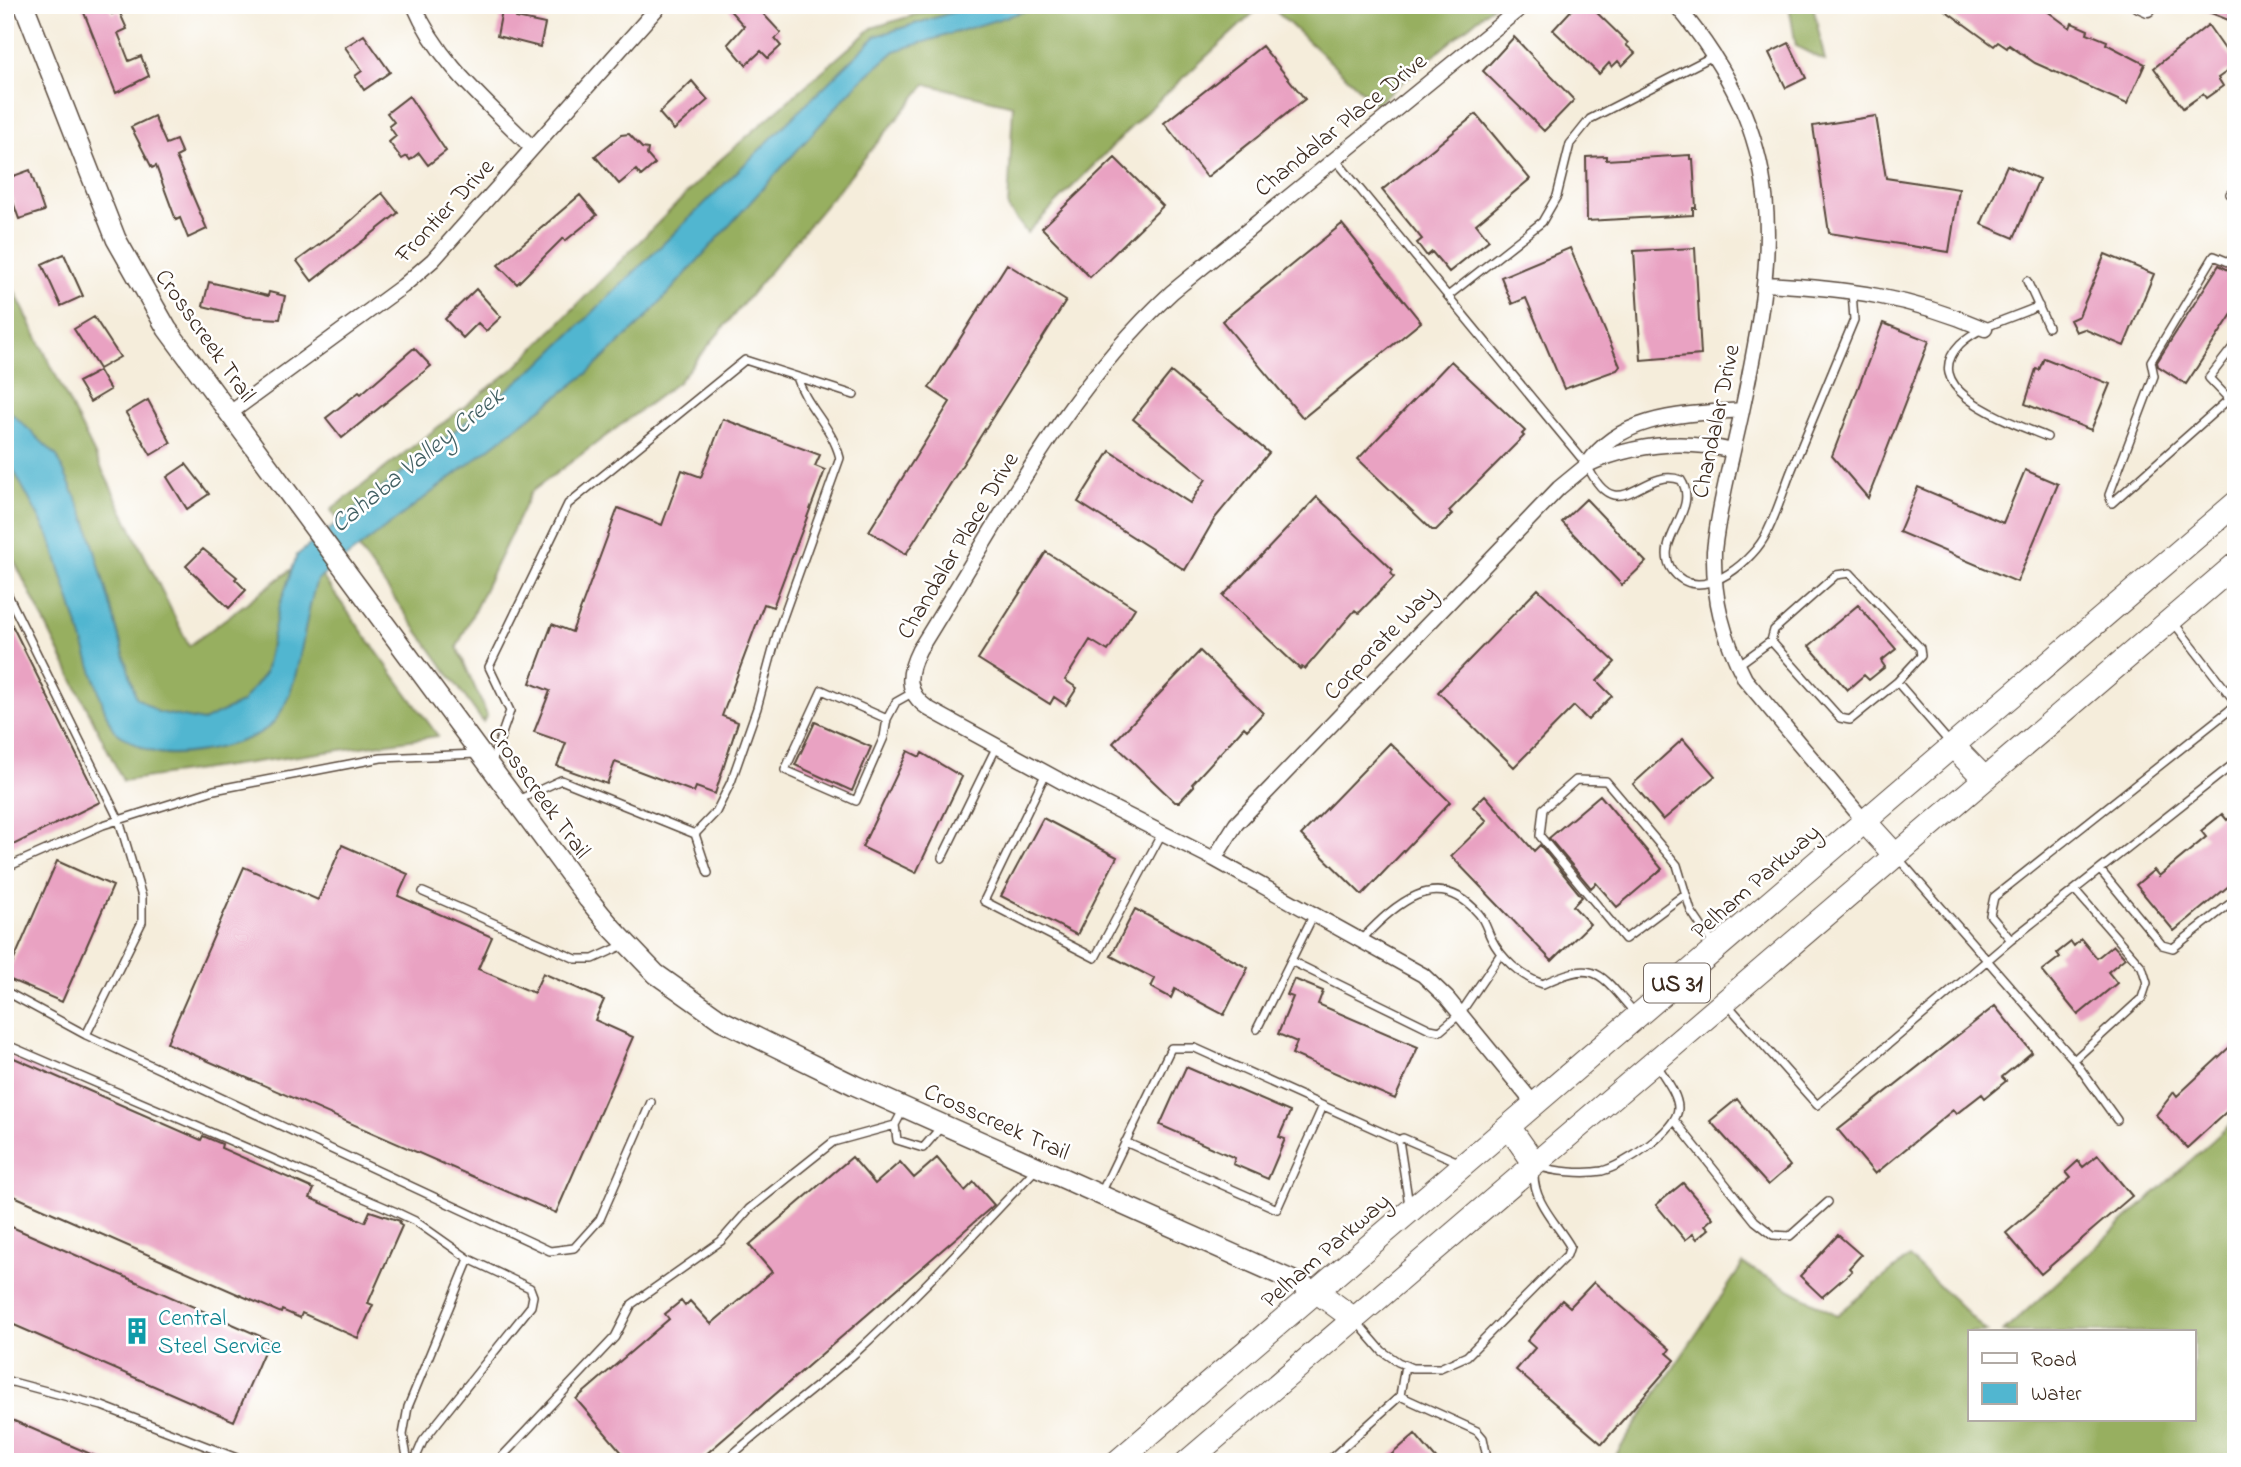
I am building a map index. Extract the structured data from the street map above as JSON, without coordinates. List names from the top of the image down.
{
  "streets": {
    "main road": ["Pelham Parkway", "US 31"],
    "street": [
      "Chandalar Place Drive",
      "Frontier Drive",
      "Crosscreek Trail",
      "Chandalar Drive",
      "Corporate Way"
    ]
  },
  "crossings": [
    ["Frontier Drive", "Crosscreek Trail"],
    ["Crosscreek Trail", "Pelham Parkway"],
    ["Chandalar Drive", "Corporate Way"],
    ["Chandalar Drive", "Pelham Parkway"]
  ],
  "water": ["Cahaba Valley Creek"],
  "places": {
    "building": ["Central Steel Service"]
  },
  "legend": ["Road", "Water"]
}
